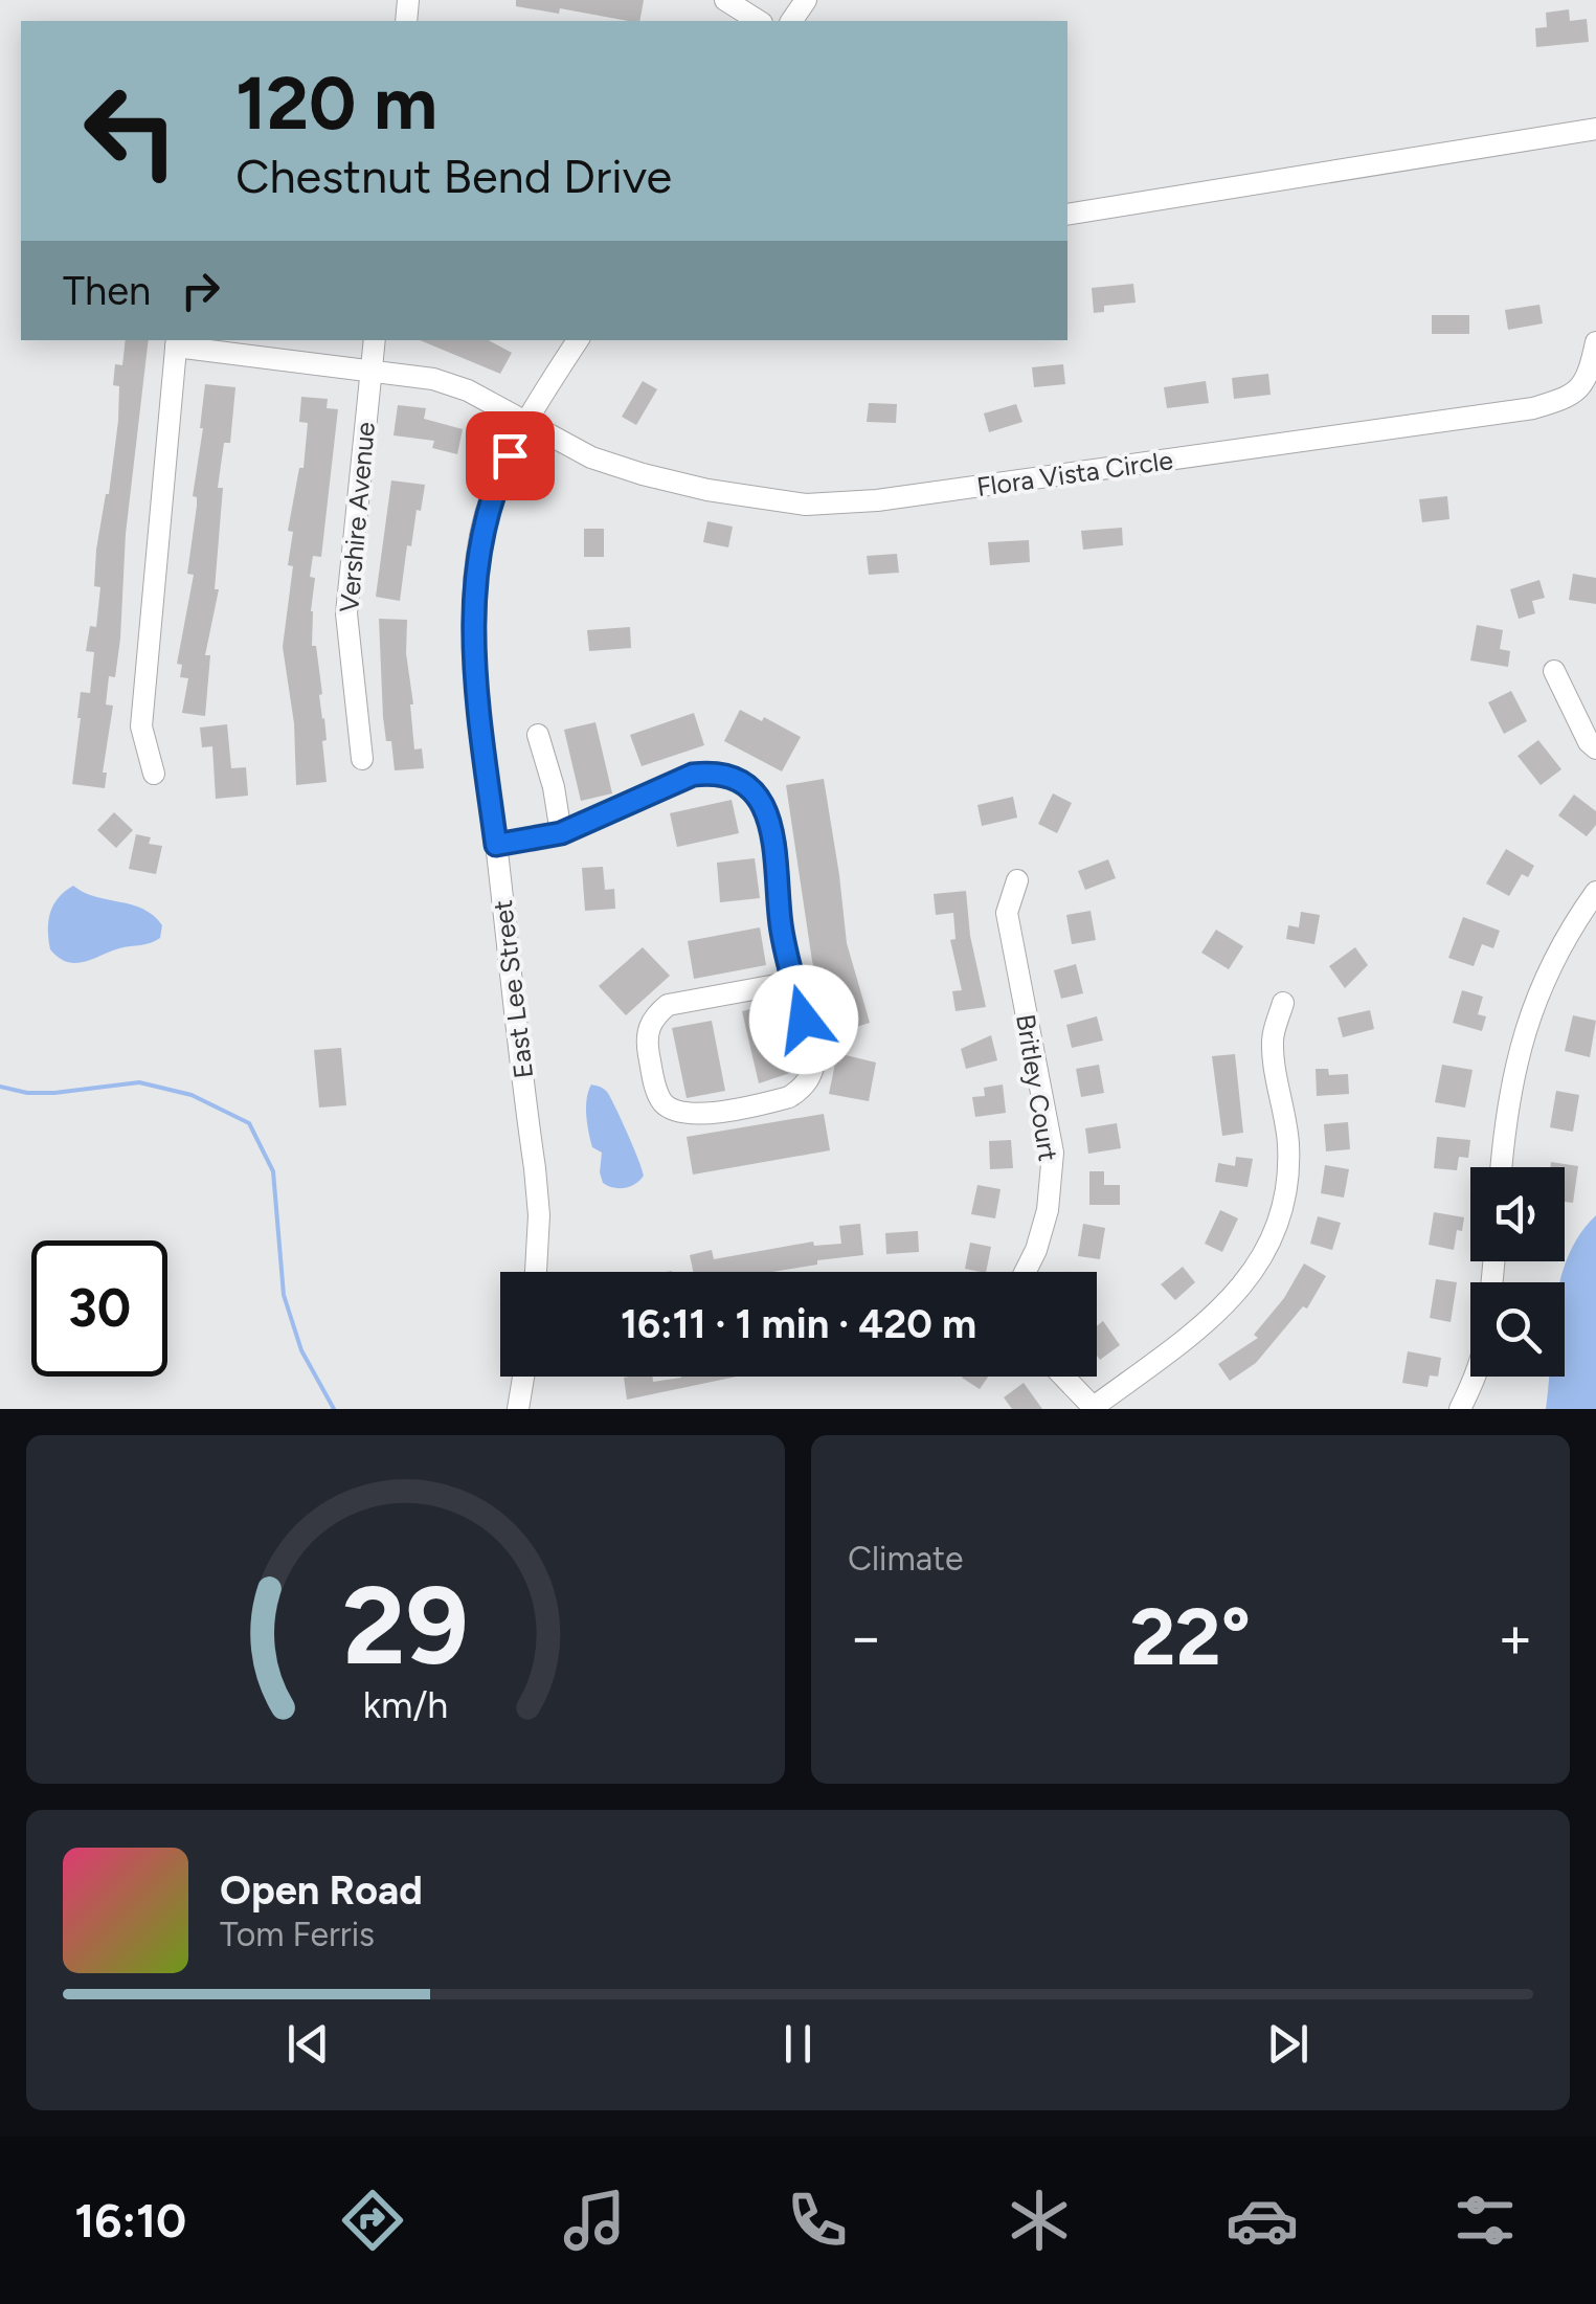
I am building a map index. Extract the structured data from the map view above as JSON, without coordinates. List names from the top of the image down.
{
  "streets": {
    "street": [
      "Flora Vista Circle",
      "Vershire Avenue",
      "East Lee Street",
      "Britley Court"
    ]
  },
  "crossings": [
    ["Flora Vista Circle", "East Lee Street"]
  ],
  "page": {
    "turn": ["120 m", "Chestnut Bend Drive"],
    "then": "Then",
    "limit": "30",
    "trip": "16:11 · 1 min · 420 m",
    "tile": "Climate",
    "heat": ["−", "22°", "+"],
    "song": ["Open Road", "Tom Ferris"],
    "tabs": "16:10",
    "gauge": ["29", "km/h"]
  }
}
